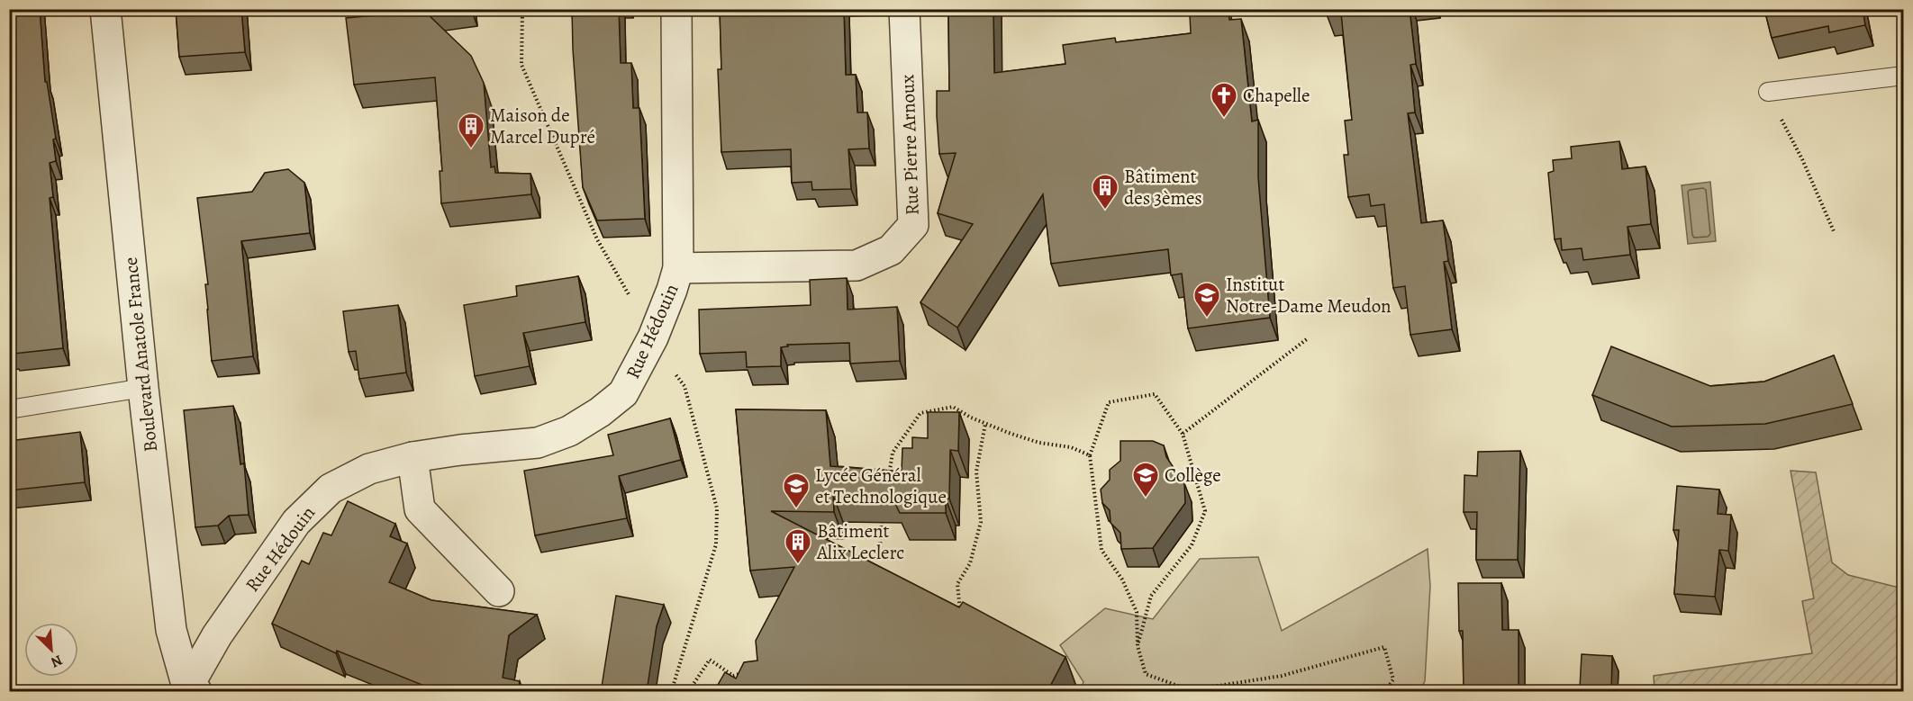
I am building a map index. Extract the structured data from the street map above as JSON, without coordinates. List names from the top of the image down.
{
  "streets": {
    "street": ["Rue Pierre Arnoux", "Rue Hédouin", "Boulevard Anatole France"]
  },
  "crossings": [
    ["Rue Pierre Arnoux", "Rue Hédouin"],
    ["Rue Hédouin", "Boulevard Anatole France"]
  ],
  "places": {
    "church": ["Chapelle"],
    "building": ["Maison de Marcel Dupré", "Bâtiment des 3èmes", "Bâtiment Alix Leclerc"],
    "school or university": ["Institut Notre-Dame Meudon", "Collège", "Lycée Général et Technologique"]
  },
  "north": "bottom right"
}
